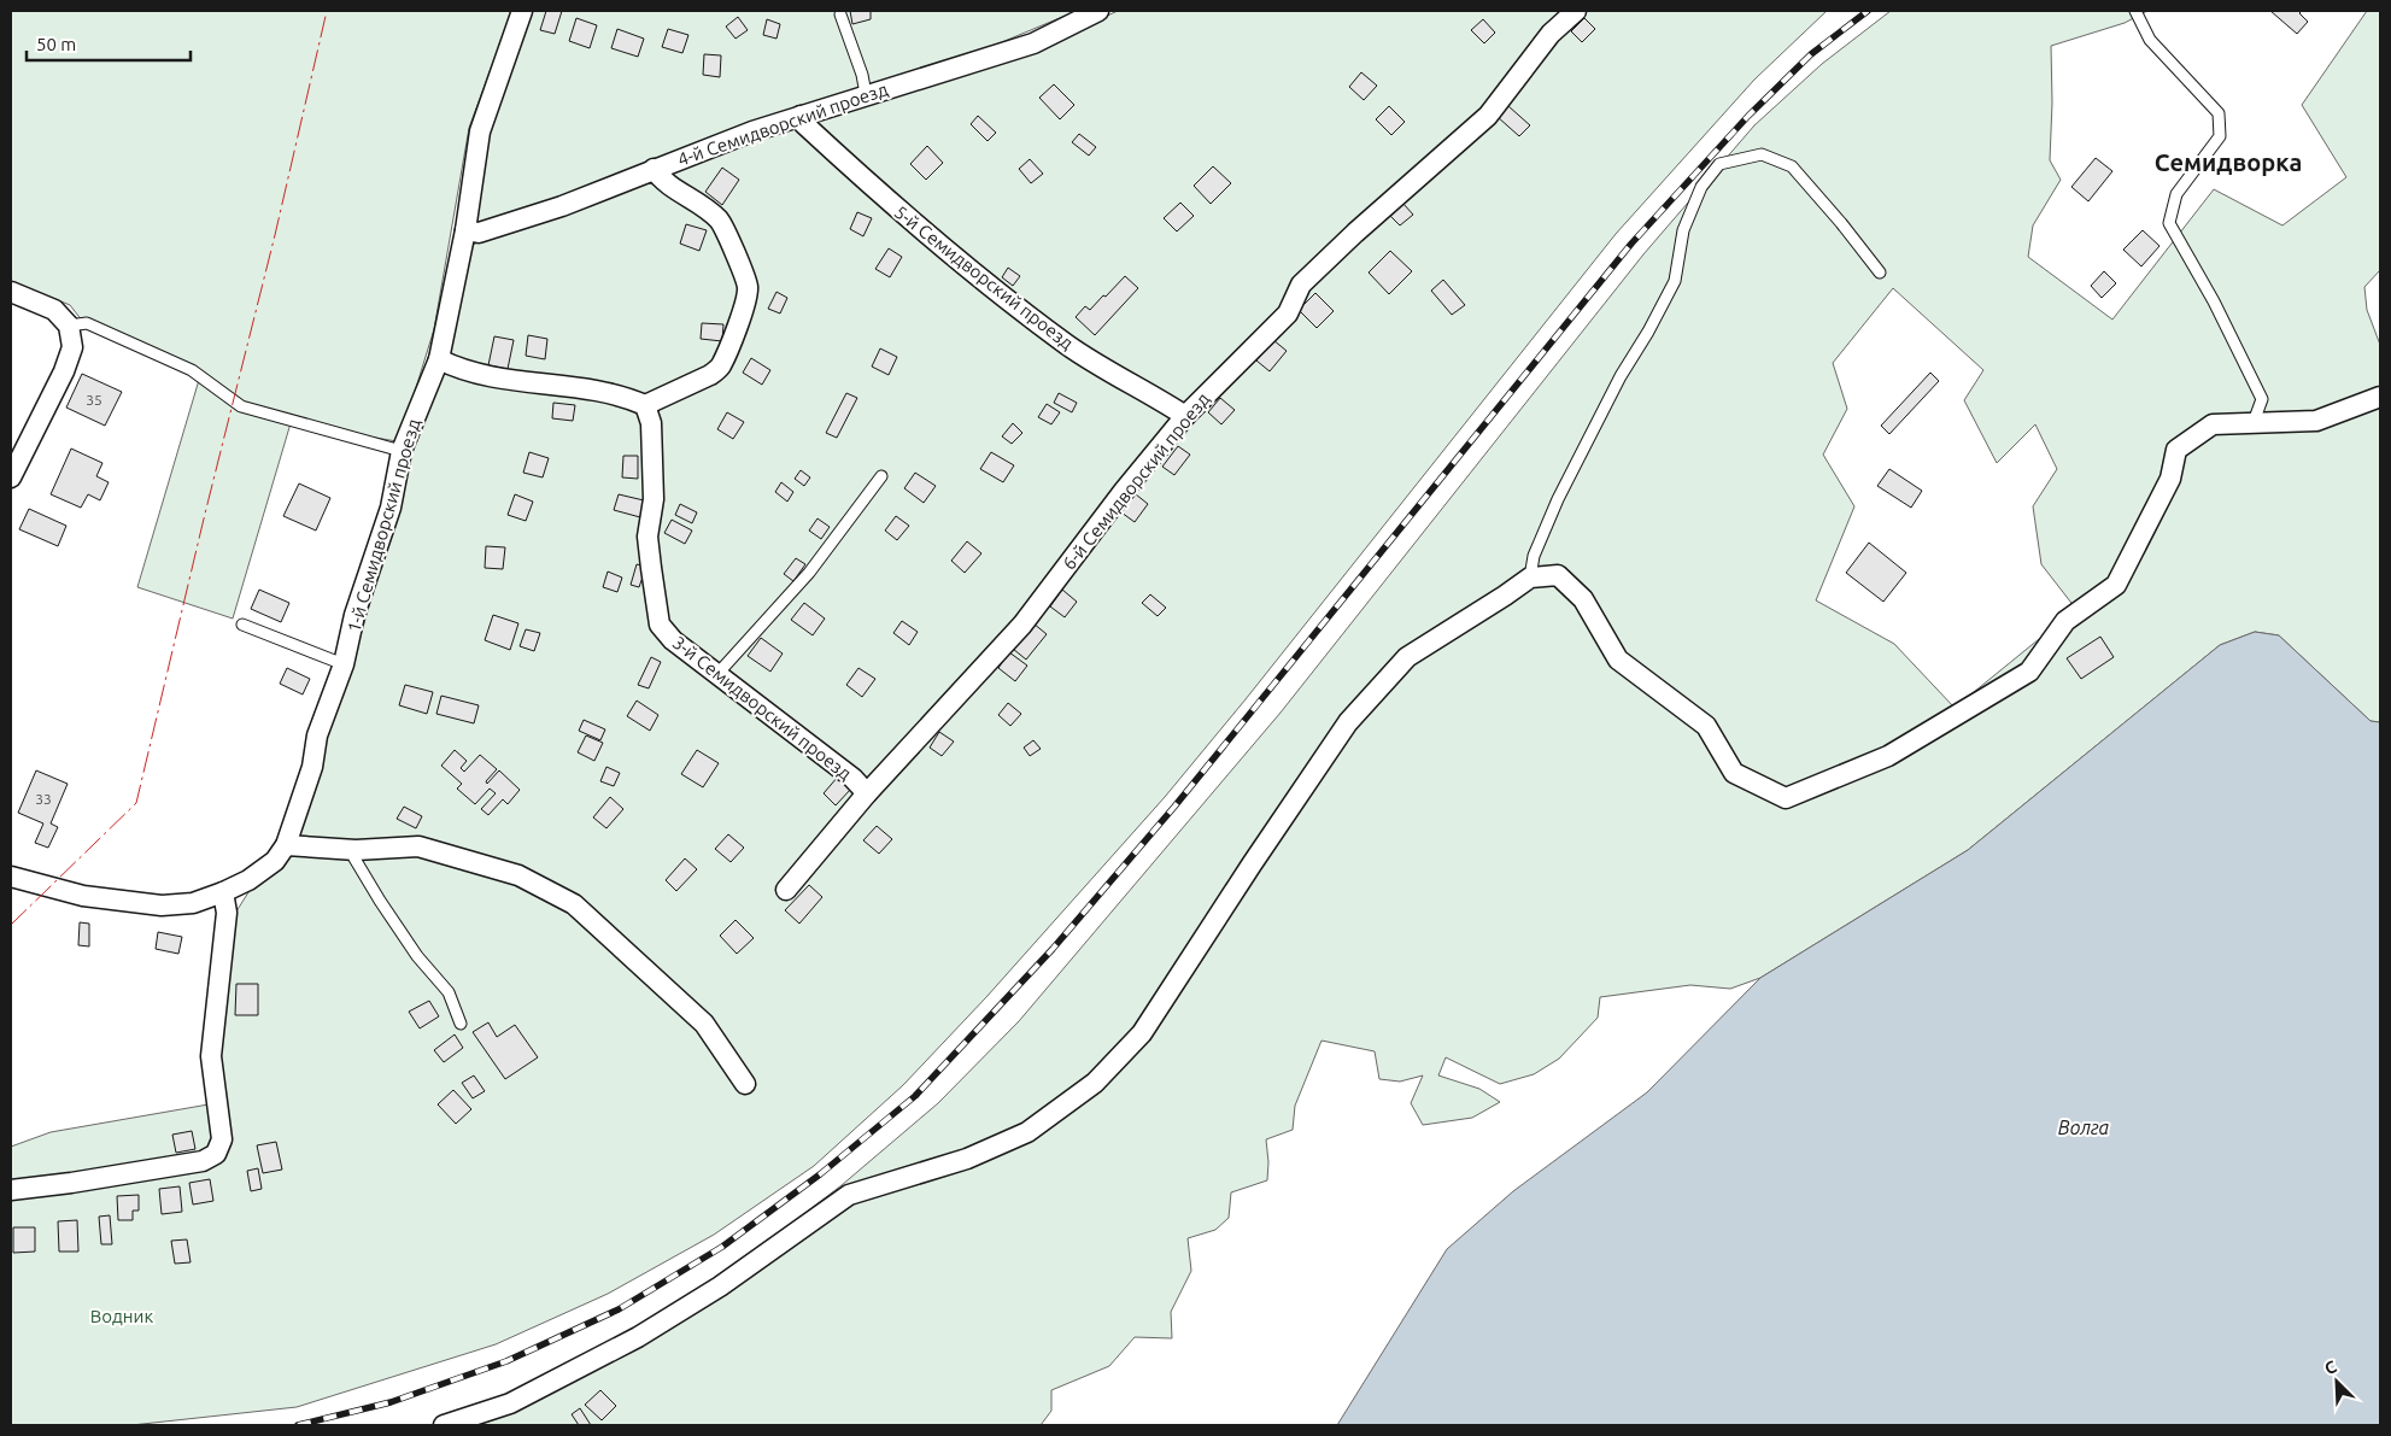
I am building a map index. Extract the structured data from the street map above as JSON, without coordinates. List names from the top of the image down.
{
  "streets": {
    "street": [
      "4-й Семидворский проезд",
      "5-й Семидворский проезд",
      "6-й Семидворский проезд",
      "1-й Семидворский проезд",
      "3-й Семидворский проезд"
    ]
  },
  "crossings": [
    ["4-й Семидворский проезд", "5-й Семидворский проезд"],
    ["4-й Семидворский проезд", "1-й Семидворский проезд"],
    ["5-й Семидворский проезд", "6-й Семидворский проезд"],
    ["6-й Семидворский проезд", "3-й Семидворский проезд"]
  ],
  "districts": ["Семидворка"],
  "water": ["Волга"],
  "parks": ["Водник"],
  "house_numbers": ["35", "33"],
  "scale_bar": "50 m",
  "north": "top left"
}
